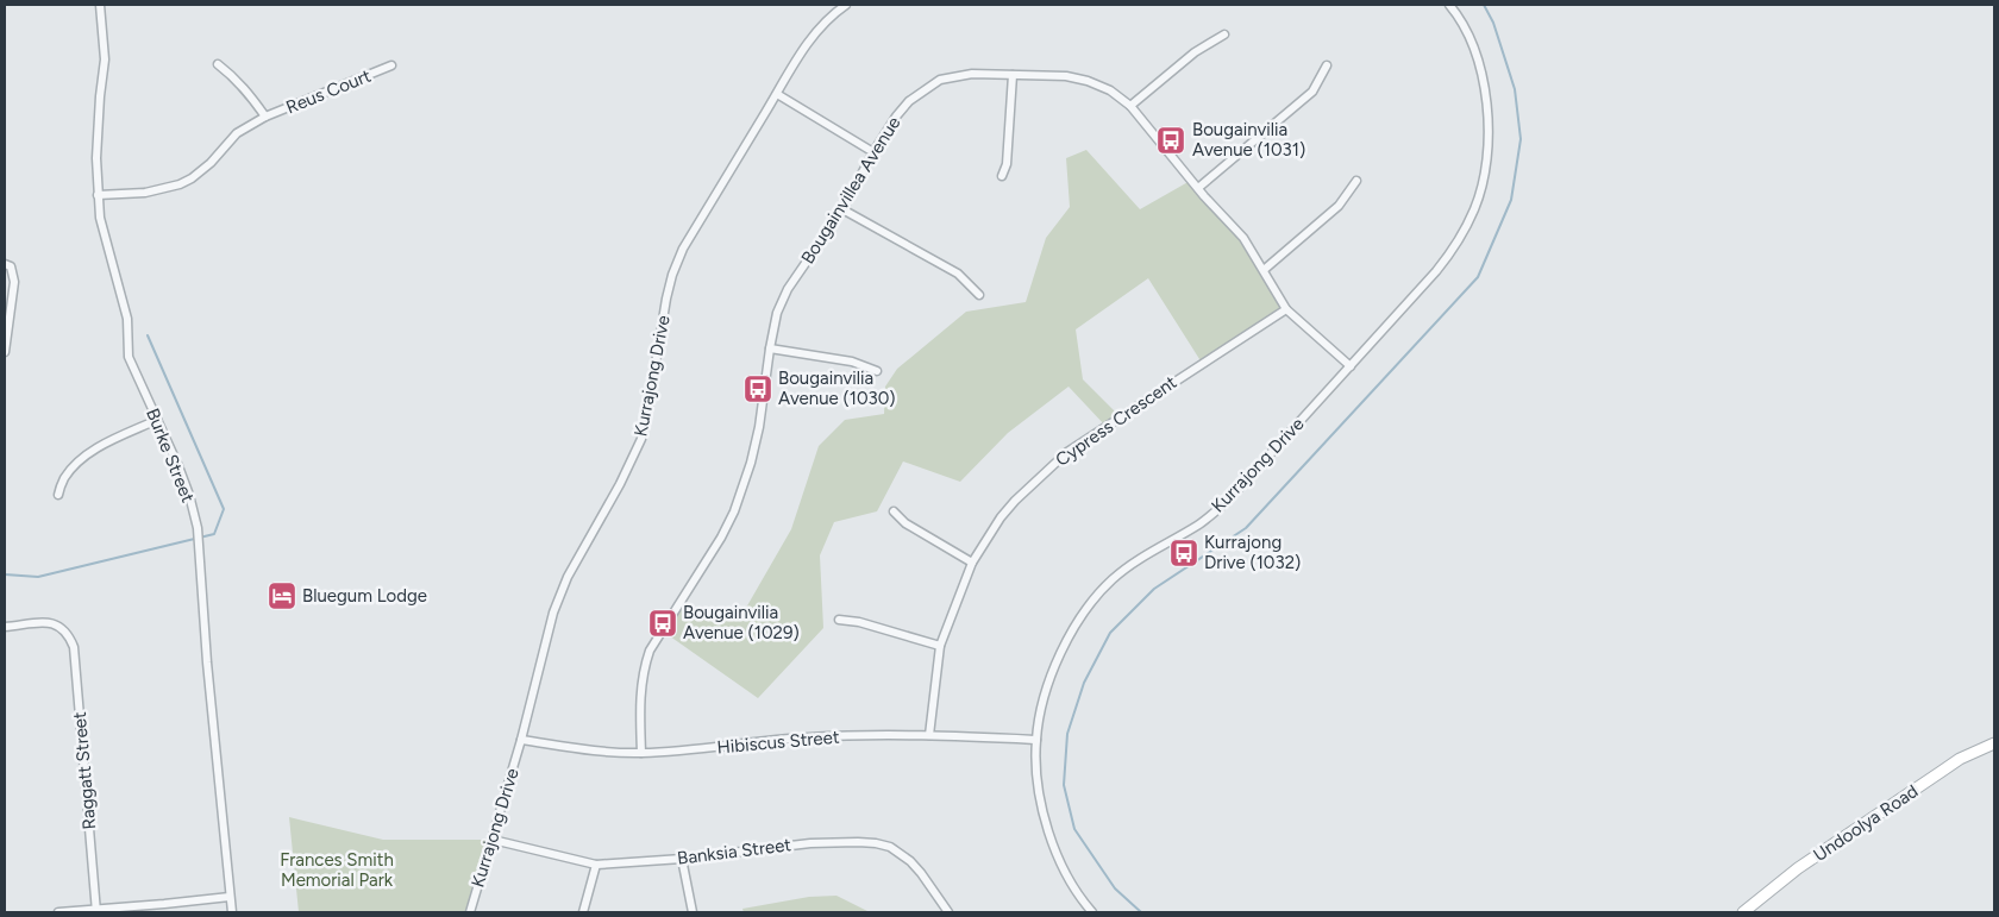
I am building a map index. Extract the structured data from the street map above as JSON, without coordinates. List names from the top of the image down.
{
  "streets": {
    "street": [
      "Reus Court",
      "Bougainvillea Avenue",
      "Kurrajong Drive",
      "Cypress Crescent",
      "Burke Street",
      "Hibiscus Street",
      "Raggatt Street",
      "Undoolya Road",
      "Banksia Street"
    ]
  },
  "crossings": [
    ["Reus Court", "Burke Street"],
    ["Bougainvillea Avenue", "Kurrajong Drive"],
    ["Bougainvillea Avenue", "Cypress Crescent"],
    ["Bougainvillea Avenue", "Hibiscus Street"],
    ["Kurrajong Drive", "Hibiscus Street"],
    ["Kurrajong Drive", "Banksia Street"],
    ["Cypress Crescent", "Hibiscus Street"]
  ],
  "parks": ["Frances Smith Memorial Park"],
  "places": {
    "bus stop": [
      "Bougainvilia Avenue (1031)",
      "Bougainvilia Avenue (1030)",
      "Kurrajong Drive (1032)",
      "Bougainvilia Avenue (1029)"
    ],
    "hotel": ["Bluegum Lodge"]
  }
}
